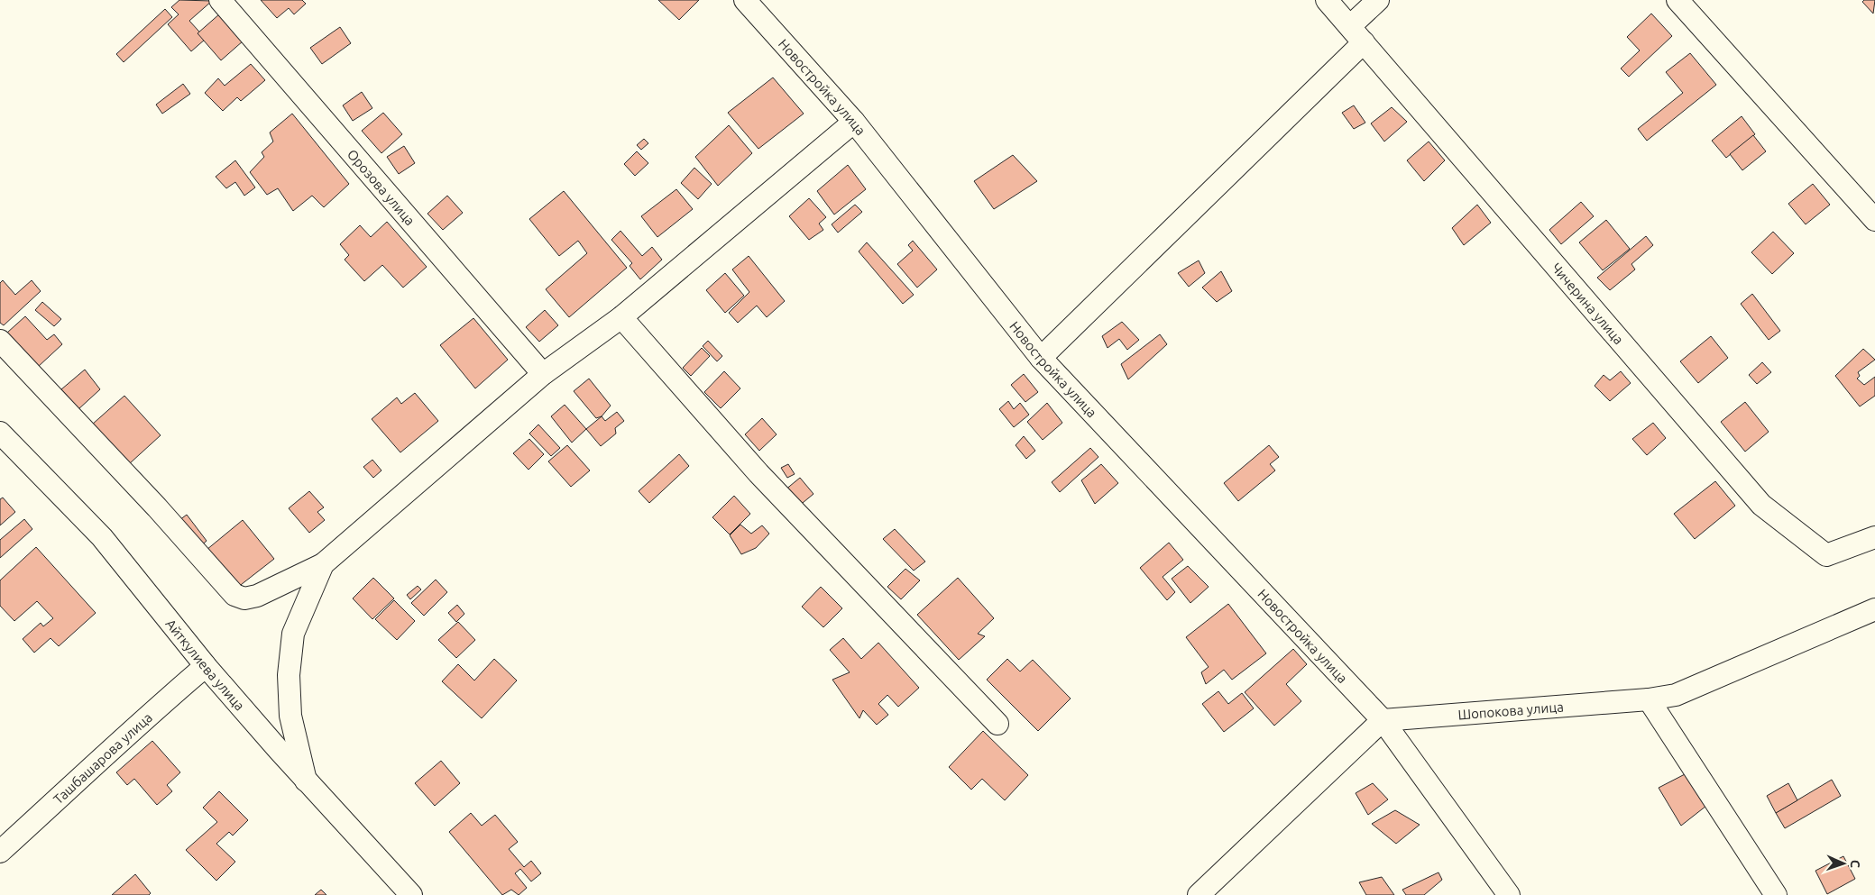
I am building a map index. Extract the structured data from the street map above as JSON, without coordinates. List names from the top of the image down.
{
  "streets": {
    "street": [
      "Новостройка улица",
      "Орозова улица",
      "Чичерина улица",
      "Айткулиева улица",
      "Шопокова улица",
      "Ташбашарова улица"
    ]
  },
  "crossings": [
    ["Новостройка улица", "Шопокова улица"],
    ["Айткулиева улица", "Ташбашарова улица"]
  ],
  "north": "right"
}
